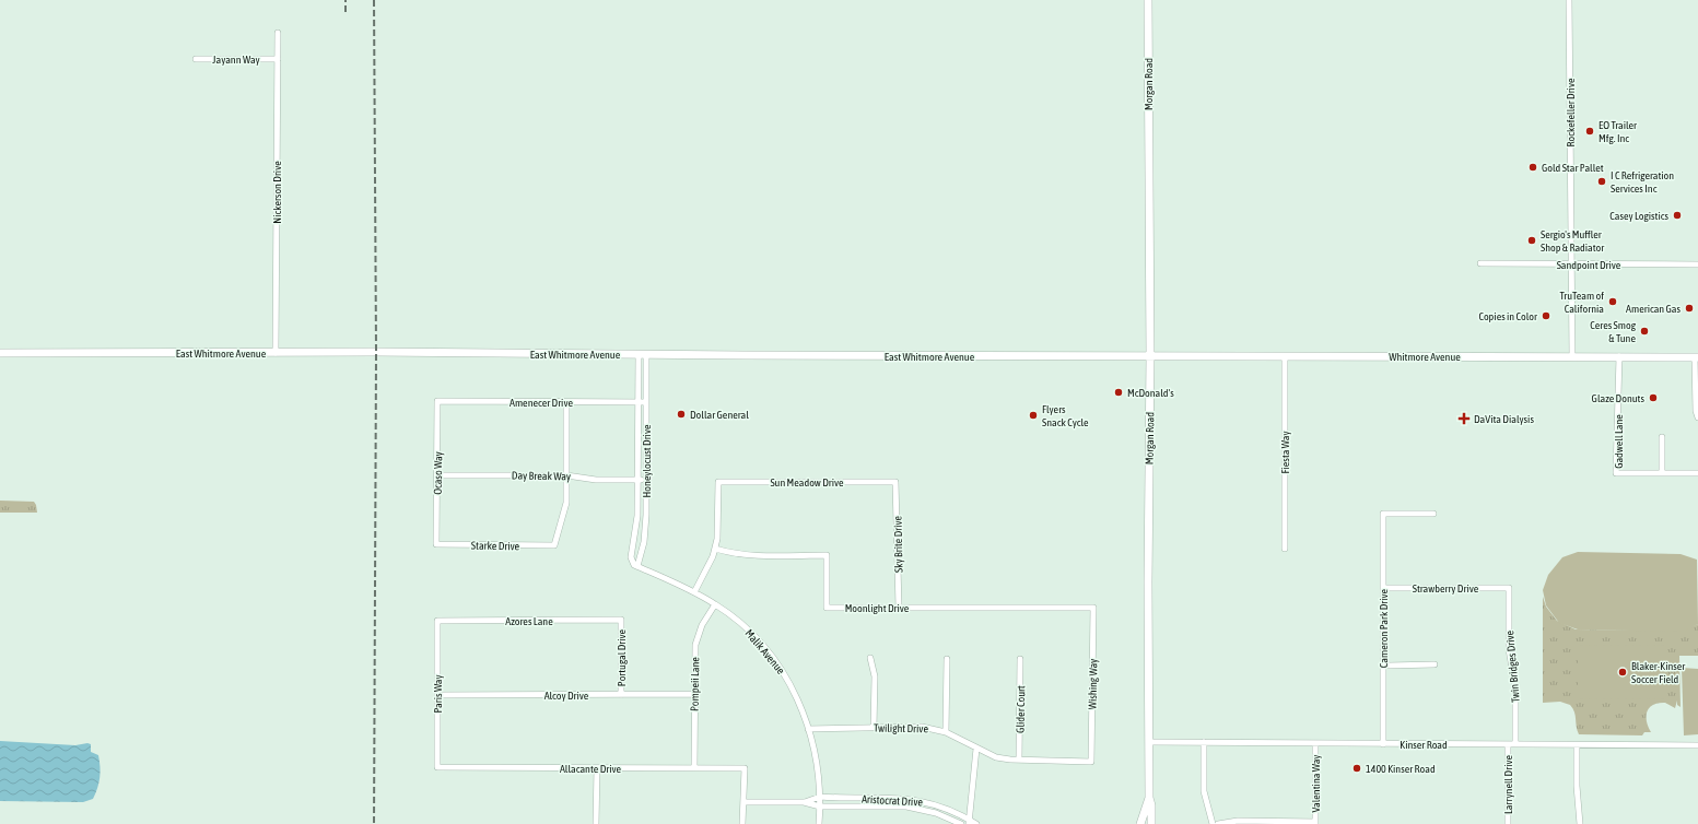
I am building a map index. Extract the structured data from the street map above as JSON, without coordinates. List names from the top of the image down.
{
  "streets": {
    "main road": ["Morgan Road", "East Whitmore Avenue", "Whitmore Avenue"],
    "street": [
      "Jayann Way",
      "Rockefeller Drive",
      "Nickerson Drive",
      "Sandpoint Drive",
      "Amenecer Drive",
      "Gadwell Lane",
      "Fiesta Way",
      "Honeylocust Drive",
      "Ocaso Way",
      "Day Break Way",
      "Sun Meadow Drive",
      "Sky Brite Drive",
      "Starke Drive",
      "Strawberry Drive",
      "Moonlight Drive",
      "Azores Lane",
      "Cameron Park Drive",
      "Malik Avenue",
      "Portugal Drive",
      "Twin Bridges Drive",
      "Pompeii Lane",
      "Wishing Way",
      "Paris Way",
      "Alcoy Drive",
      "Glider Court",
      "Twilight Drive",
      "Kinser Road",
      "Allacante Drive",
      "Valentina Way",
      "Larrynell Drive",
      "Aristocrat Drive"
    ]
  },
  "crossings": [
    ["Jayann Way", "Nickerson Drive"],
    ["Morgan Road", "East Whitmore Avenue"],
    ["Morgan Road", "Whitmore Avenue"],
    ["Morgan Road", "Kinser Road"],
    ["Rockefeller Drive", "Sandpoint Drive"],
    ["Rockefeller Drive", "Whitmore Avenue"],
    ["Nickerson Drive", "East Whitmore Avenue"],
    ["East Whitmore Avenue", "Whitmore Avenue"],
    ["East Whitmore Avenue", "Honeylocust Drive"],
    ["Whitmore Avenue", "Gadwell Lane"],
    ["Whitmore Avenue", "Fiesta Way"],
    ["Amenecer Drive", "Honeylocust Drive"],
    ["Amenecer Drive", "Ocaso Way"],
    ["Honeylocust Drive", "Day Break Way"],
    ["Honeylocust Drive", "Malik Avenue"],
    ["Ocaso Way", "Day Break Way"],
    ["Ocaso Way", "Starke Drive"],
    ["Day Break Way", "Starke Drive"],
    ["Sun Meadow Drive", "Sky Brite Drive"],
    ["Sun Meadow Drive", "Moonlight Drive"],
    ["Sky Brite Drive", "Moonlight Drive"],
    ["Strawberry Drive", "Cameron Park Drive"],
    ["Strawberry Drive", "Twin Bridges Drive"],
    ["Moonlight Drive", "Wishing Way"],
    ["Azores Lane", "Portugal Drive"],
    ["Azores Lane", "Paris Way"],
    ["Cameron Park Drive", "Kinser Road"],
    ["Malik Avenue", "Pompeii Lane"],
    ["Malik Avenue", "Twilight Drive"],
    ["Malik Avenue", "Aristocrat Drive"],
    ["Portugal Drive", "Alcoy Drive"],
    ["Twin Bridges Drive", "Kinser Road"],
    ["Pompeii Lane", "Alcoy Drive"],
    ["Pompeii Lane", "Allacante Drive"],
    ["Wishing Way", "Twilight Drive"],
    ["Paris Way", "Alcoy Drive"],
    ["Paris Way", "Allacante Drive"],
    ["Glider Court", "Twilight Drive"],
    ["Kinser Road", "Valentina Way"],
    ["Kinser Road", "Larrynell Drive"],
    ["Allacante Drive", "Aristocrat Drive"]
  ],
  "places": {
    "other": [
      "EO Trailer Mfg. Inc",
      "Gold Star Pallet",
      "I C Refrigeration Services Inc",
      "Casey Logistics",
      "Sergio's Muffler Shop & Radiator",
      "TruTeam of California",
      "American Gas",
      "Copies in Color",
      "Ceres Smog & Tune",
      "McDonald's",
      "Glaze Donuts",
      "Dollar General",
      "Flyers Snack Cycle",
      "Blaker-Kinser Soccer Field",
      "1400 Kinser Road"
    ],
    "health": ["DaVita Dialysis"]
  }
}
